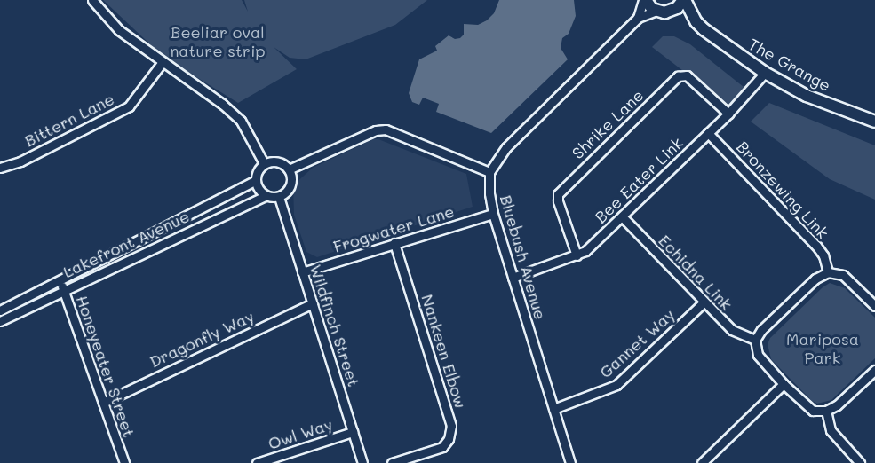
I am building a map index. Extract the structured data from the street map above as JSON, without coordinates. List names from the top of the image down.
{
  "streets": {
    "street": [
      "The Grange",
      "Bittern Lane",
      "Shrike Lane",
      "Bee Eater Link",
      "Bronzewing Link",
      "Frogwater Lane",
      "Lakefront Avenue",
      "Bluebush Avenue",
      "Echidna Link",
      "Wildfinch Street",
      "Dragonfly Way",
      "Gannet Way",
      "Nankeen Elbow",
      "Honeyeater Street",
      "Owl Way"
    ]
  },
  "crossings": [
    ["The Grange", "Bee Eater Link"],
    ["Shrike Lane", "Bee Eater Link"],
    ["Bee Eater Link", "Bronzewing Link"],
    ["Bee Eater Link", "Bluebush Avenue"],
    ["Bee Eater Link", "Echidna Link"],
    ["Frogwater Lane", "Bluebush Avenue"],
    ["Frogwater Lane", "Wildfinch Street"],
    ["Frogwater Lane", "Nankeen Elbow"],
    ["Lakefront Avenue", "Wildfinch Street"],
    ["Lakefront Avenue", "Honeyeater Street"],
    ["Bluebush Avenue", "Gannet Way"],
    ["Echidna Link", "Gannet Way"],
    ["Wildfinch Street", "Dragonfly Way"],
    ["Wildfinch Street", "Owl Way"],
    ["Dragonfly Way", "Honeyeater Street"]
  ],
  "parks": ["Beeliar oval nature strip", "Mariposa Park"]
}
